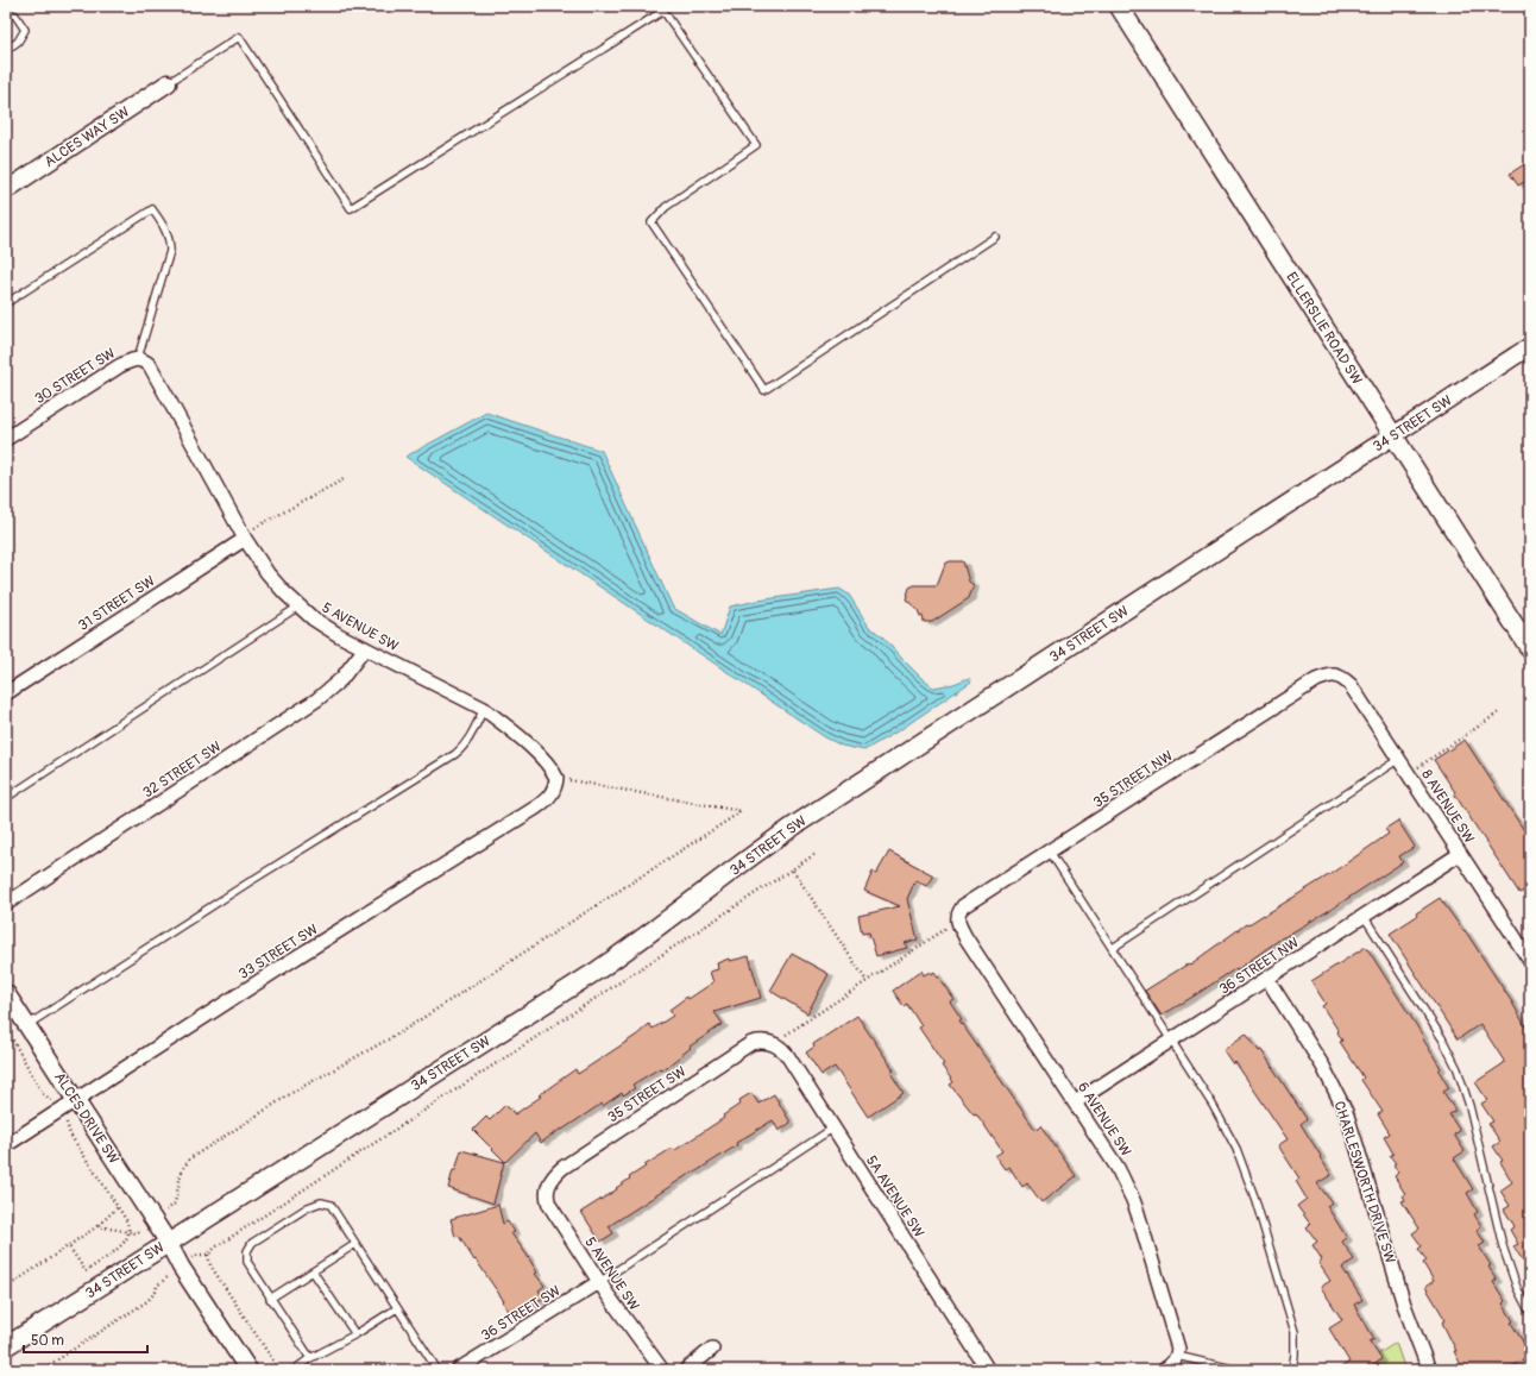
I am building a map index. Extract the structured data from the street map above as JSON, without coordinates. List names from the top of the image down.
{
  "streets": {
    "main road": ["ELLERSLIE ROAD SW", "34 STREET SW"],
    "street": [
      "ALCES WAY SW",
      "30 STREET SW",
      "31 STREET SW",
      "5 AVENUE SW",
      "32 STREET SW",
      "35 STREET NW",
      "8 AVENUE SW",
      "33 STREET SW",
      "36 STREET NW",
      "35 STREET SW",
      "ALCES DRIVE SW",
      "6 AVENUE SW",
      "CHARLESWORTH DRIVE SW",
      "5A AVENUE SW",
      "36 STREET SW"
    ]
  },
  "crossings": [
    ["ELLERSLIE ROAD SW", "34 STREET SW"],
    ["30 STREET SW", "5 AVENUE SW"],
    ["34 STREET SW", "ALCES DRIVE SW"],
    ["31 STREET SW", "5 AVENUE SW"],
    ["5 AVENUE SW", "32 STREET SW"],
    ["5 AVENUE SW", "33 STREET SW"],
    ["5 AVENUE SW", "35 STREET SW"],
    ["5 AVENUE SW", "36 STREET SW"],
    ["35 STREET NW", "8 AVENUE SW"],
    ["35 STREET NW", "6 AVENUE SW"],
    ["8 AVENUE SW", "36 STREET NW"],
    ["33 STREET SW", "ALCES DRIVE SW"],
    ["36 STREET NW", "6 AVENUE SW"],
    ["36 STREET NW", "CHARLESWORTH DRIVE SW"],
    ["35 STREET SW", "5A AVENUE SW"]
  ],
  "scale_bar": "50 m"
}
